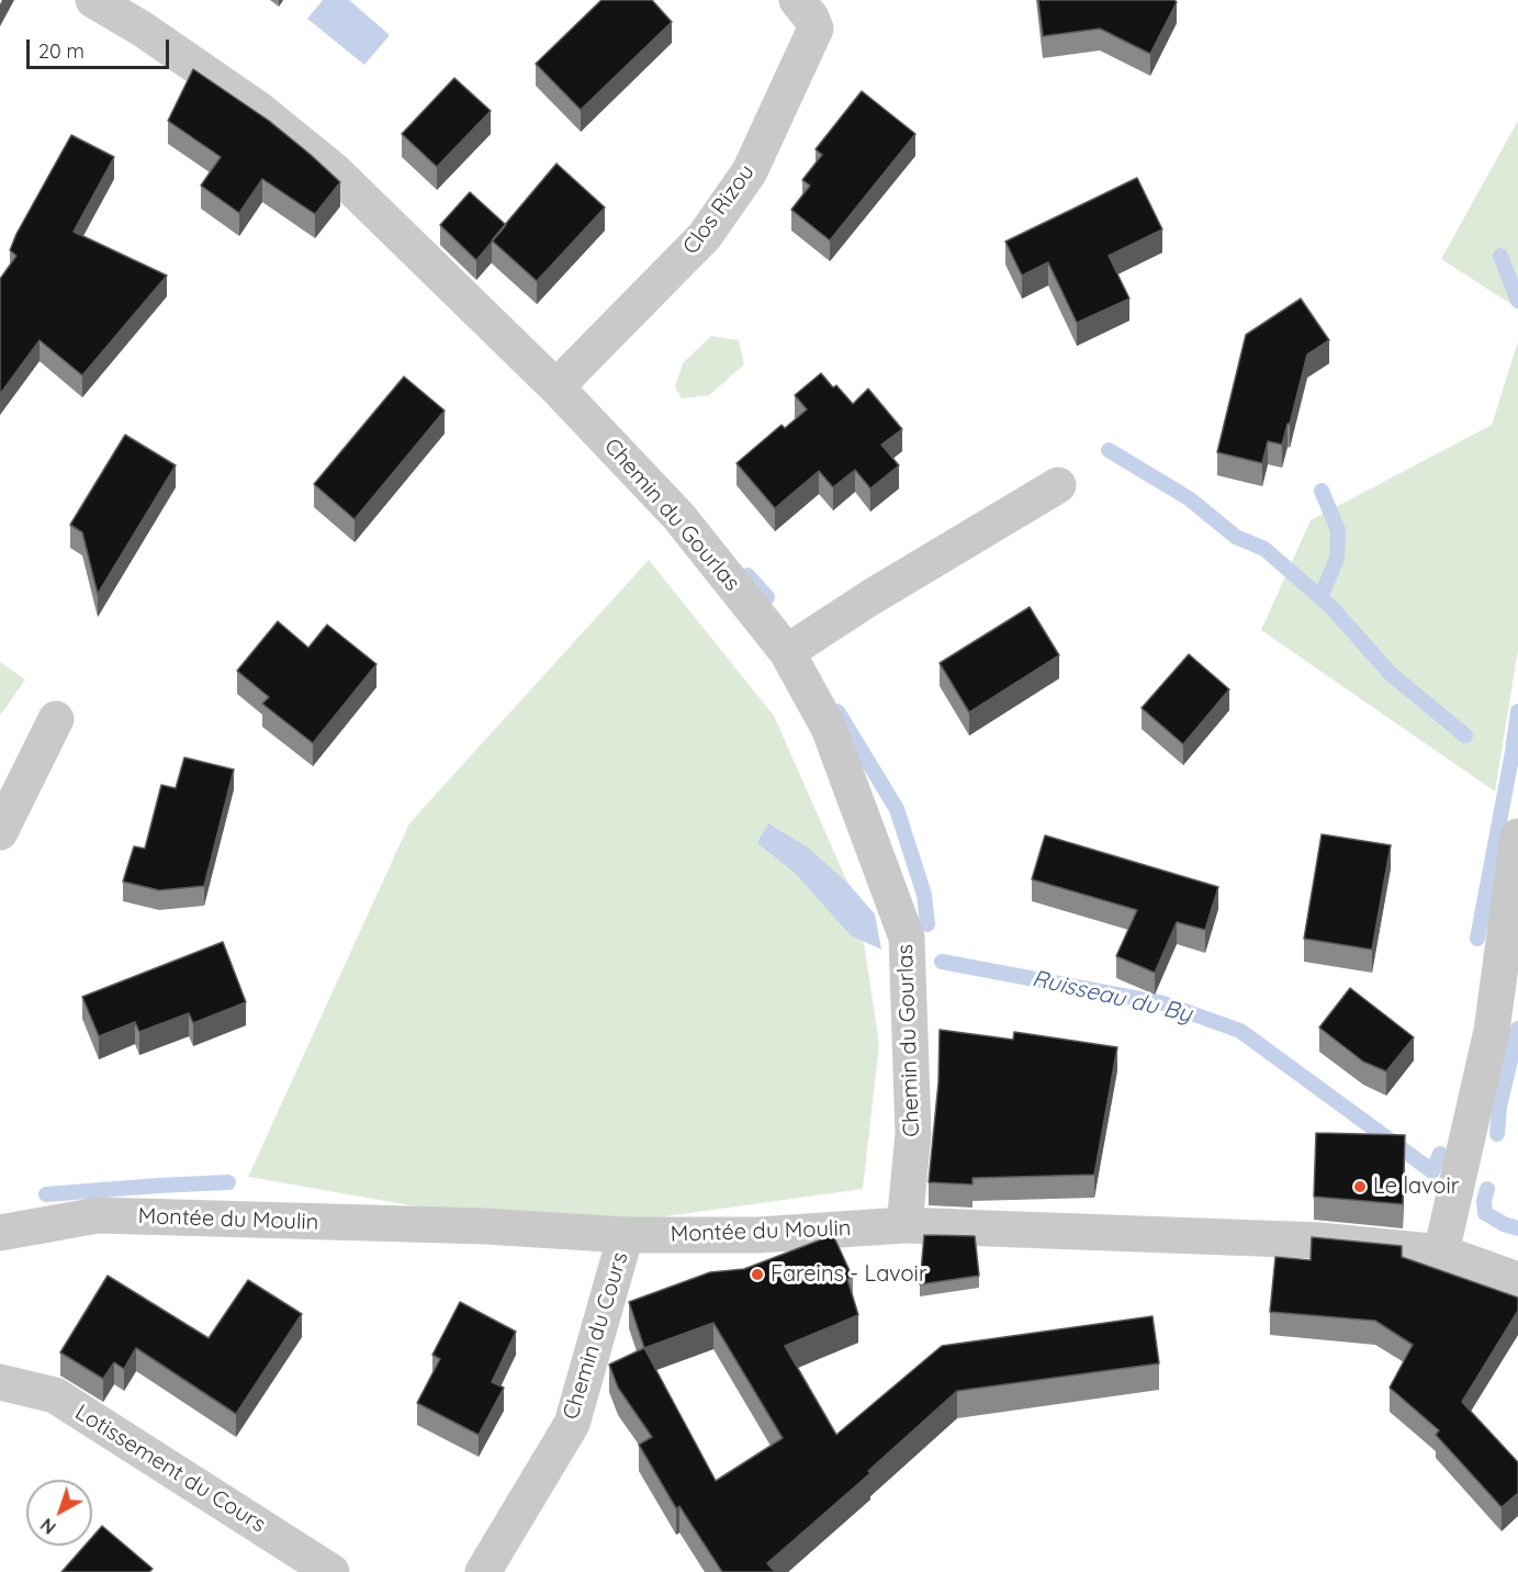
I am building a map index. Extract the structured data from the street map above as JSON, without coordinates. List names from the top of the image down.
{
  "streets": {
    "street": [
      "Clos Rizou",
      "Chemin du Gourlas",
      "Montée du Moulin",
      "Chemin du Cours",
      "Lotissement du Cours"
    ]
  },
  "crossings": [
    ["Clos Rizou", "Chemin du Gourlas"],
    ["Chemin du Gourlas", "Montée du Moulin"],
    ["Montée du Moulin", "Chemin du Cours"]
  ],
  "water": ["Ruisseau du By"],
  "places": ["Le lavoir", "Fareins - Lavoir"],
  "scale_bar": "20 m",
  "north": "bottom left"
}
